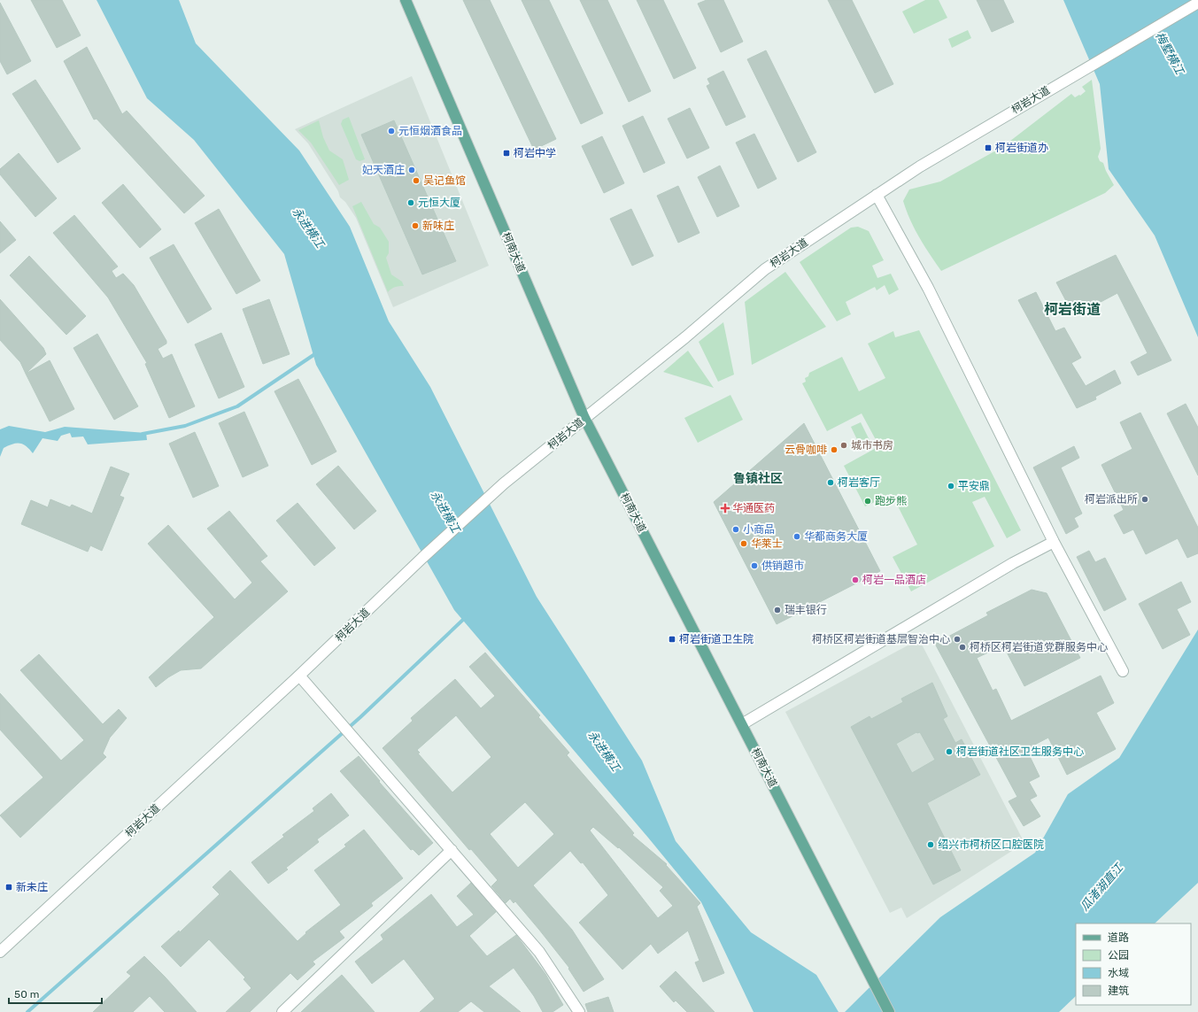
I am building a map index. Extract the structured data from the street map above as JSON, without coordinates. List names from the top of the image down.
{
  "streets": {
    "main road": ["柯南大道"],
    "street": ["柯岩大道"]
  },
  "crossings": [
    ["柯岩大道", "柯南大道"]
  ],
  "districts": ["柯岩街道", "鲁镇社区"],
  "water": ["梅墅横江", "永进横江", "瓜渚湖直江"],
  "places": {
    "other": [
      "元恒烟酒食品",
      "妃天酒庄",
      "吴记鱼馆",
      "元恒大厦",
      "新味庄",
      "城市书房",
      "云骨咖啡",
      "柯岩客厅",
      "平安鼎",
      "柯岩派出所",
      "跑步熊",
      "小商品",
      "华都商务大厦",
      "华莱士",
      "供销超市",
      "柯岩一品酒店",
      "瑞丰银行",
      "柯桥区柯岩街道基层智治中心",
      "柯桥区柯岩街道党群服务中心",
      "柯岩街道社区卫生服务中心",
      "绍兴市柯桥区口腔医院"
    ],
    "transit": [
      "柯岩街道办",
      "柯岩中学",
      "柯岩街道卫生院",
      "新未庄"
    ],
    "health": ["华通医药"]
  },
  "legend": [
    "道路",
    "公园",
    "水域",
    "建筑"
  ],
  "scale_bar": "50 m"
}
